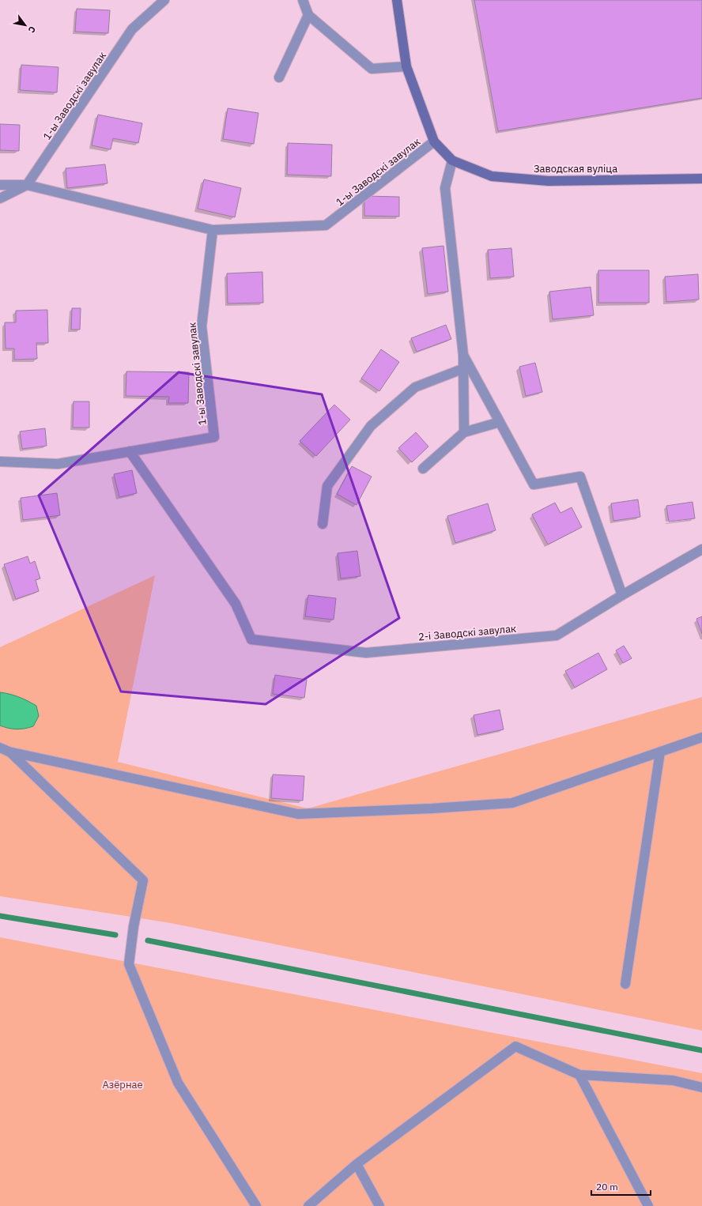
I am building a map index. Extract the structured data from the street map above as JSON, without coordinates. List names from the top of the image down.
{
  "streets": {
    "street": ["1-ы Заводскі завулак", "Заводская вуліца", "2-і Заводскі завулак"]
  },
  "crossings": [
    ["1-ы Заводскі завулак", "Заводская вуліца"],
    ["1-ы Заводскі завулак", "2-і Заводскі завулак"]
  ],
  "parks": ["Азёрнае"],
  "scale_bar": "20 m",
  "north": "bottom right"
}
